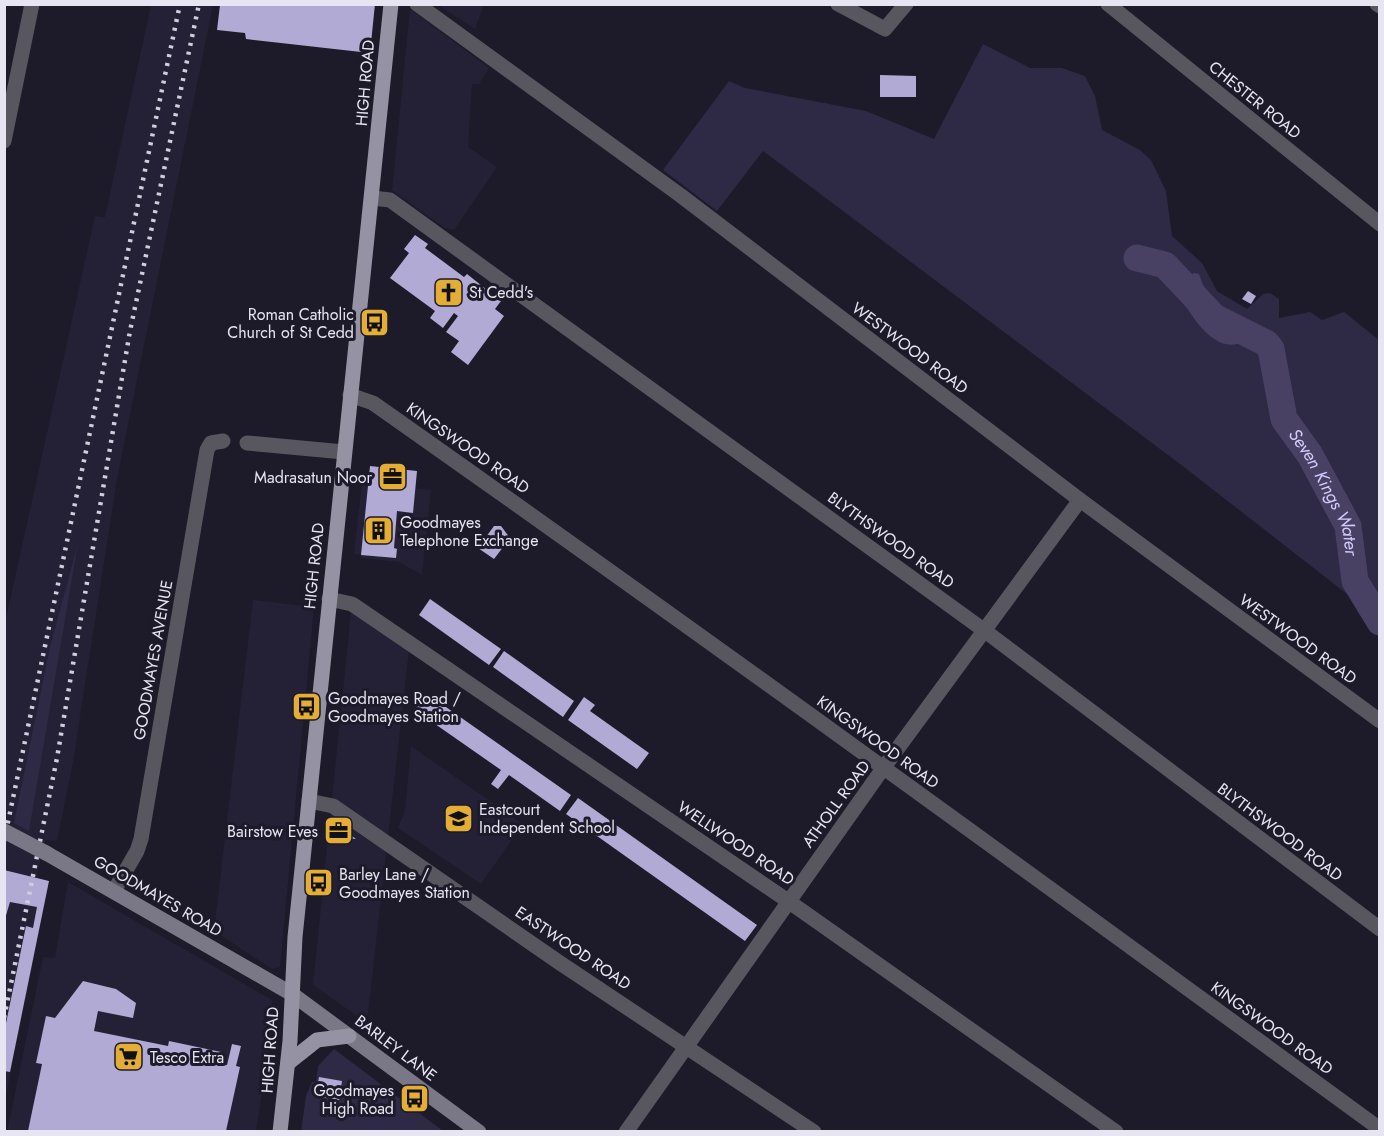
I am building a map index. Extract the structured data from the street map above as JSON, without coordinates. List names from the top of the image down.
{
  "streets": {
    "main road": ["HIGH ROAD", "GOODMAYES ROAD", "BARLEY LANE"],
    "street": [
      "CHESTER ROAD",
      "WESTWOOD ROAD",
      "KINGSWOOD ROAD",
      "BLYTHSWOOD ROAD",
      "GOODMAYES AVENUE",
      "ATHOLL ROAD",
      "WELLWOOD ROAD",
      "EASTWOOD ROAD"
    ]
  },
  "crossings": [
    ["HIGH ROAD", "KINGSWOOD ROAD"],
    ["HIGH ROAD", "BLYTHSWOOD ROAD"],
    ["HIGH ROAD", "WELLWOOD ROAD"],
    ["HIGH ROAD", "GOODMAYES ROAD"],
    ["HIGH ROAD", "EASTWOOD ROAD"],
    ["HIGH ROAD", "BARLEY LANE"],
    ["WESTWOOD ROAD", "ATHOLL ROAD"],
    ["KINGSWOOD ROAD", "ATHOLL ROAD"],
    ["BLYTHSWOOD ROAD", "ATHOLL ROAD"],
    ["GOODMAYES AVENUE", "GOODMAYES ROAD"],
    ["ATHOLL ROAD", "WELLWOOD ROAD"],
    ["ATHOLL ROAD", "EASTWOOD ROAD"],
    ["GOODMAYES ROAD", "BARLEY LANE"]
  ],
  "water": ["Seven Kings Water"],
  "places": {
    "church": ["St Cedd's"],
    "bus stop": [
      "Roman Catholic Church of St Cedd",
      "Goodmayes Road / Goodmayes Station",
      "Barley Lane / Goodmayes Station",
      "Goodmayes High Road"
    ],
    "office": ["Madrasatun Noor", "Bairstow Eves"],
    "building": ["Goodmayes Telephone Exchange"],
    "school or university": ["Eastcourt Independent School"],
    "supermarket": ["Tesco Extra"]
  }
}
